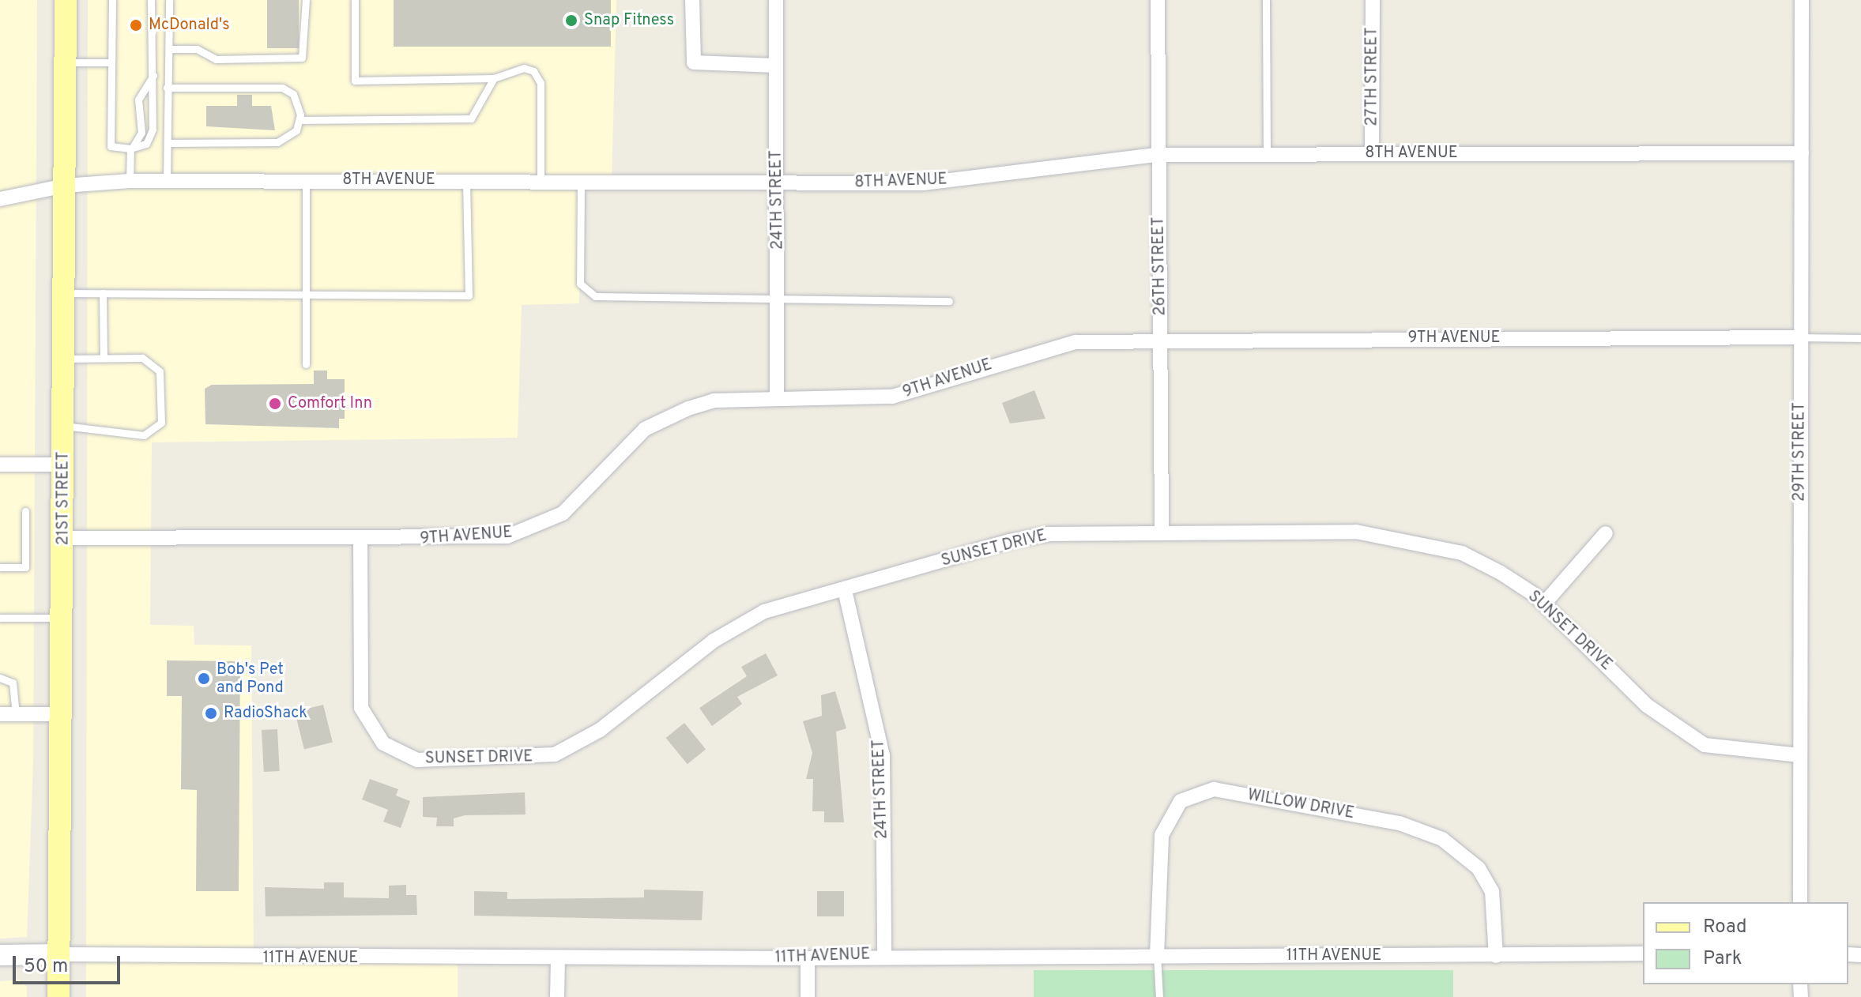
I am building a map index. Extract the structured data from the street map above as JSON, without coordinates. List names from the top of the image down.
{
  "streets": {
    "main road": ["21ST STREET", "11TH AVENUE"],
    "street": [
      "27TH STREET",
      "8TH AVENUE",
      "24TH STREET",
      "26TH STREET",
      "9TH AVENUE",
      "29TH STREET",
      "SUNSET DRIVE",
      "WILLOW DRIVE"
    ]
  },
  "crossings": [
    ["27TH STREET", "8TH AVENUE"],
    ["8TH AVENUE", "24TH STREET"],
    ["8TH AVENUE", "26TH STREET"],
    ["8TH AVENUE", "29TH STREET"],
    ["8TH AVENUE", "21ST STREET"],
    ["24TH STREET", "9TH AVENUE"],
    ["24TH STREET", "SUNSET DRIVE"],
    ["24TH STREET", "11TH AVENUE"],
    ["26TH STREET", "9TH AVENUE"],
    ["26TH STREET", "SUNSET DRIVE"],
    ["9TH AVENUE", "29TH STREET"],
    ["9TH AVENUE", "21ST STREET"],
    ["9TH AVENUE", "SUNSET DRIVE"],
    ["29TH STREET", "SUNSET DRIVE"],
    ["21ST STREET", "11TH AVENUE"],
    ["WILLOW DRIVE", "11TH AVENUE"]
  ],
  "places": [
    "Snap Fitness",
    "McDonald's",
    "Comfort Inn",
    "Bob's Pet and Pond",
    "RadioShack"
  ],
  "legend": ["Road", "Park"],
  "scale_bar": "50 m"
}
